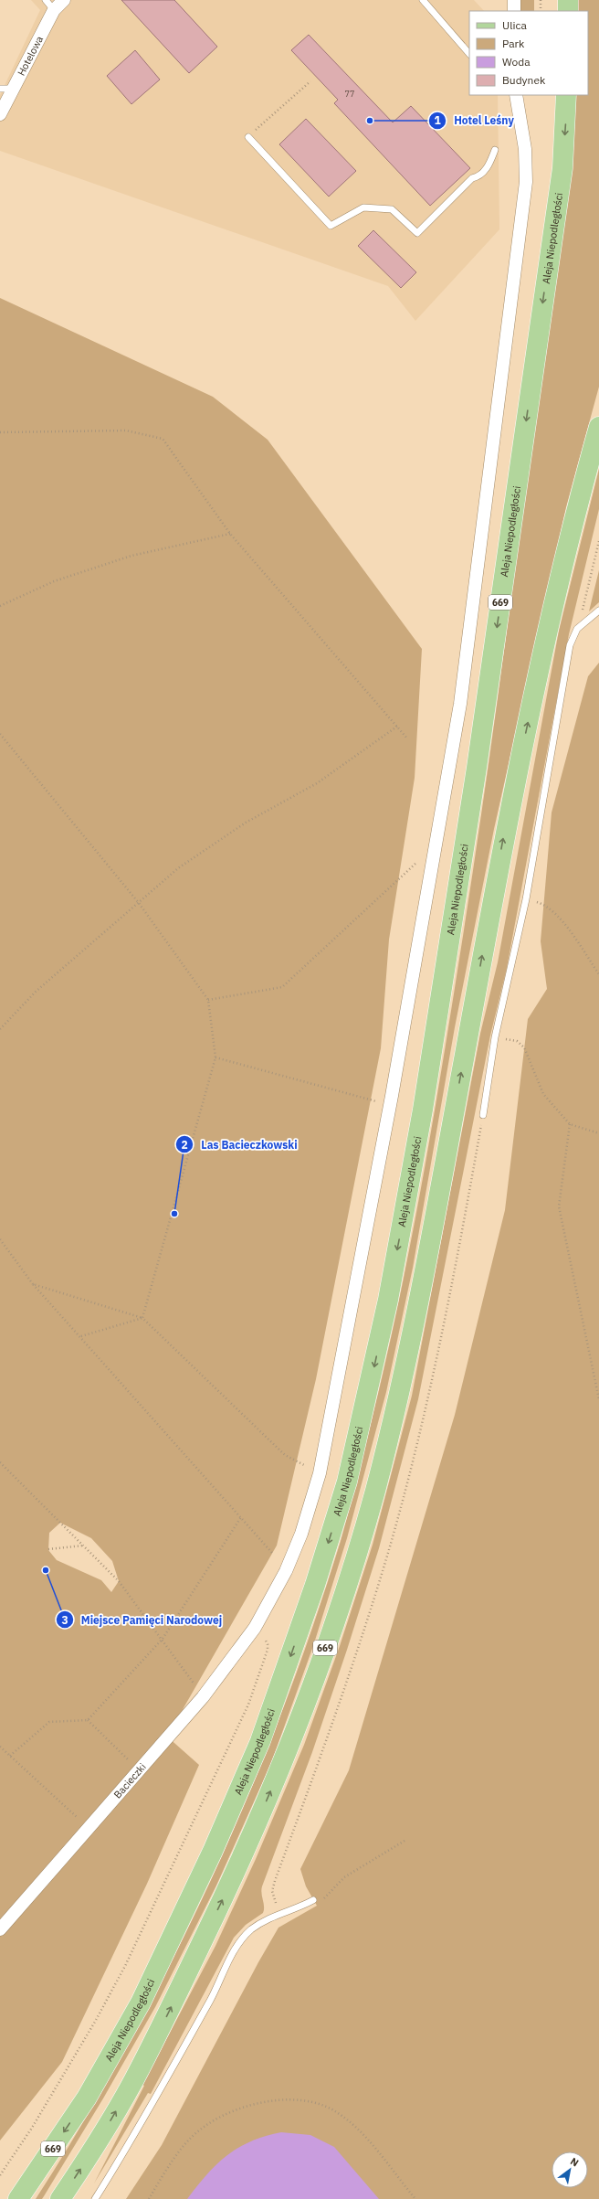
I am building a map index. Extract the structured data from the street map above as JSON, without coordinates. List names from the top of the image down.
{
  "streets": {
    "main road": ["Aleja Niepodległości", "669"],
    "street": ["Hotelowa", "Bacieczki"]
  },
  "places": ["Hotel Leśny", "Las Bacieczkowski", "Miejsce Pamięci Narodowej"],
  "house_numbers": ["77"],
  "legend": [
    "Ulica",
    "Park",
    "Woda",
    "Budynek"
  ],
  "north": "top right"
}
